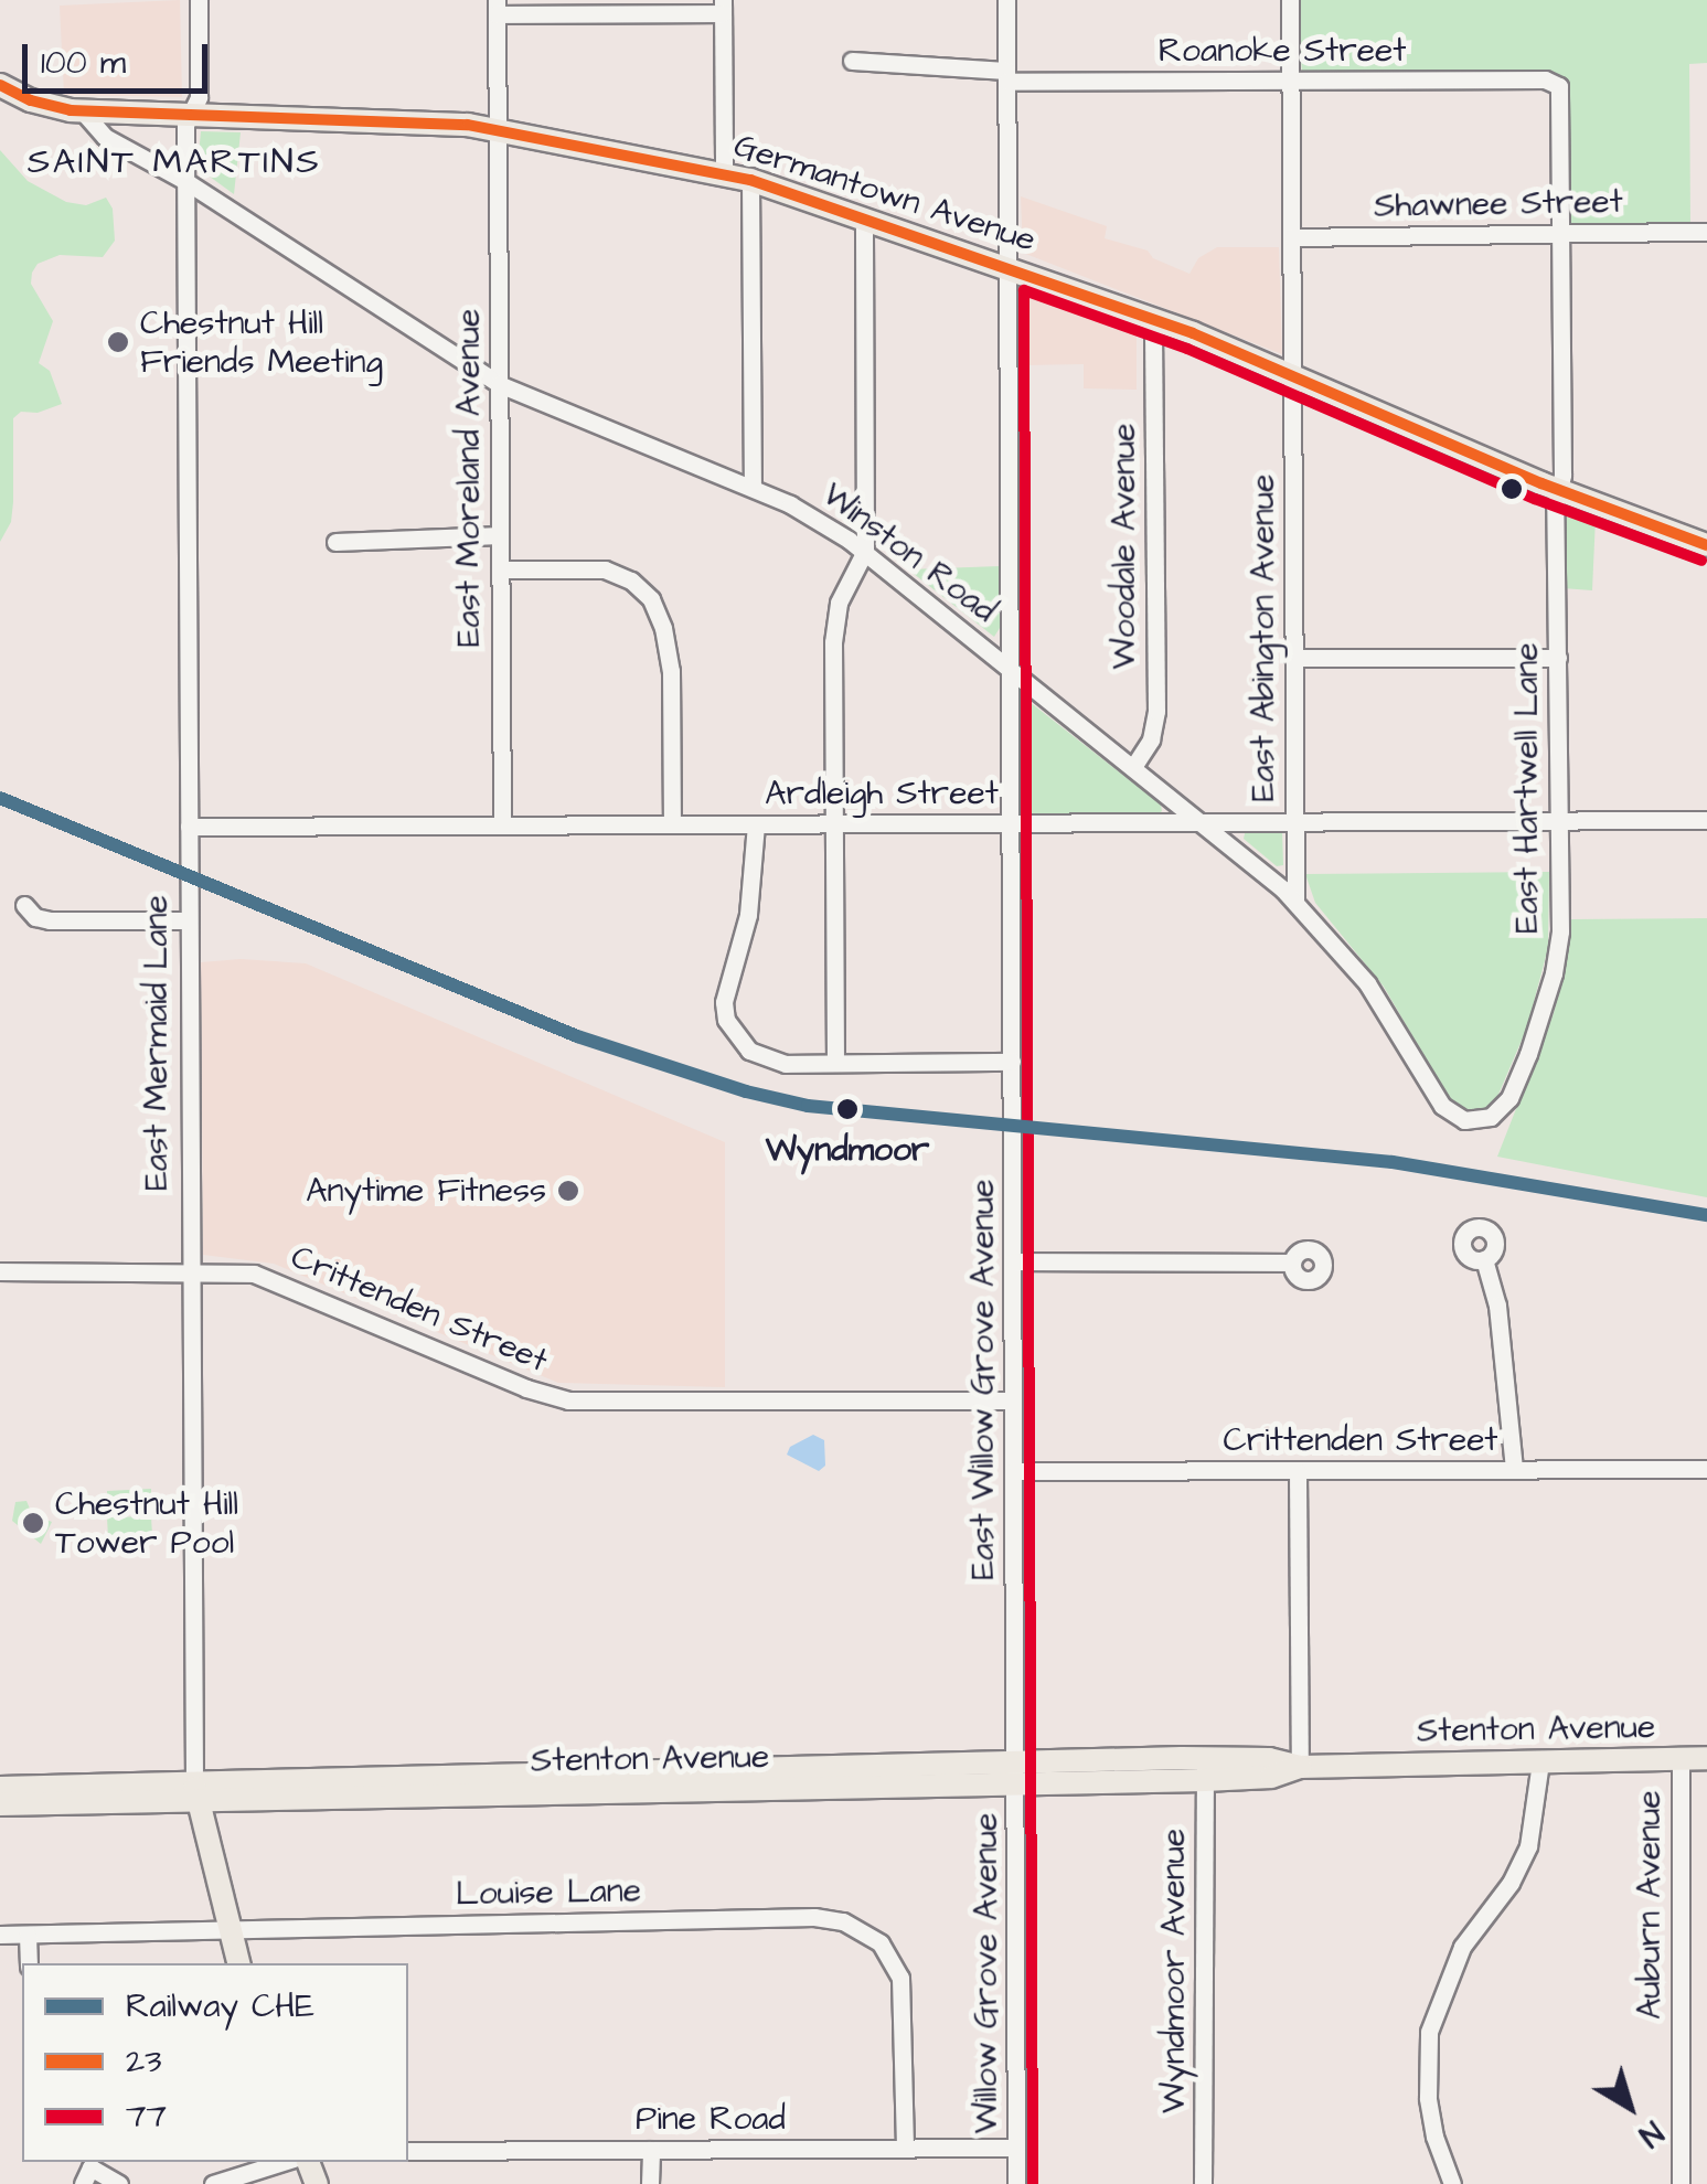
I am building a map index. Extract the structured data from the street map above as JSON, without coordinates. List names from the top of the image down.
{
  "streets": {
    "main road": ["Germantown Avenue", "East Mermaid Lane", "Stenton Avenue"],
    "street": [
      "Roanoke Street",
      "Shawnee Street",
      "East Moreland Avenue",
      "Woodale Avenue",
      "Winston Road",
      "East Abington Avenue",
      "East Hartwell Lane",
      "Ardleigh Street",
      "Crittenden Street",
      "East Willow Grove Avenue",
      "Louise Lane",
      "Auburn Avenue",
      "Wyndmoor Avenue",
      "Willow Grove Avenue",
      "Pine Road"
    ]
  },
  "crossings": [
    ["Roanoke Street", "East Abington Avenue"],
    ["Roanoke Street", "East Hartwell Lane"],
    ["Roanoke Street", "East Willow Grove Avenue"],
    ["Germantown Avenue", "East Moreland Avenue"],
    ["Germantown Avenue", "Woodale Avenue"],
    ["Germantown Avenue", "Winston Road"],
    ["Germantown Avenue", "East Abington Avenue"],
    ["Germantown Avenue", "East Hartwell Lane"],
    ["Germantown Avenue", "East Mermaid Lane"],
    ["Germantown Avenue", "East Willow Grove Avenue"],
    ["Shawnee Street", "East Abington Avenue"],
    ["Shawnee Street", "East Hartwell Lane"],
    ["East Moreland Avenue", "Winston Road"],
    ["East Moreland Avenue", "Ardleigh Street"],
    ["Woodale Avenue", "Winston Road"],
    ["Winston Road", "East Abington Avenue"],
    ["Winston Road", "East Hartwell Lane"],
    ["Winston Road", "Ardleigh Street"],
    ["Winston Road", "East Mermaid Lane"],
    ["Winston Road", "East Willow Grove Avenue"],
    ["East Abington Avenue", "Ardleigh Street"],
    ["East Hartwell Lane", "Ardleigh Street"],
    ["Ardleigh Street", "East Mermaid Lane"],
    ["Ardleigh Street", "East Willow Grove Avenue"],
    ["East Mermaid Lane", "Crittenden Street"],
    ["East Mermaid Lane", "Stenton Avenue"],
    ["East Mermaid Lane", "Louise Lane"],
    ["Crittenden Street", "East Willow Grove Avenue"],
    ["East Willow Grove Avenue", "Stenton Avenue"],
    ["East Willow Grove Avenue", "Willow Grove Avenue"],
    ["Stenton Avenue", "Auburn Avenue"],
    ["Stenton Avenue", "Wyndmoor Avenue"],
    ["Stenton Avenue", "Willow Grove Avenue"],
    ["Louise Lane", "Pine Road"],
    ["Willow Grove Avenue", "Pine Road"]
  ],
  "districts": ["SAINT MARTINS"],
  "places": [
    "Chestnut Hill Friends Meeting",
    "Wyndmoor",
    "Anytime Fitness",
    "Chestnut Hill Tower Pool"
  ],
  "lines": ["transit line 23", "transit line 77", "rail line CHE"],
  "legend": ["Railway CHE", "23", "77"],
  "scale_bar": "100 m",
  "north": "bottom right"
}
